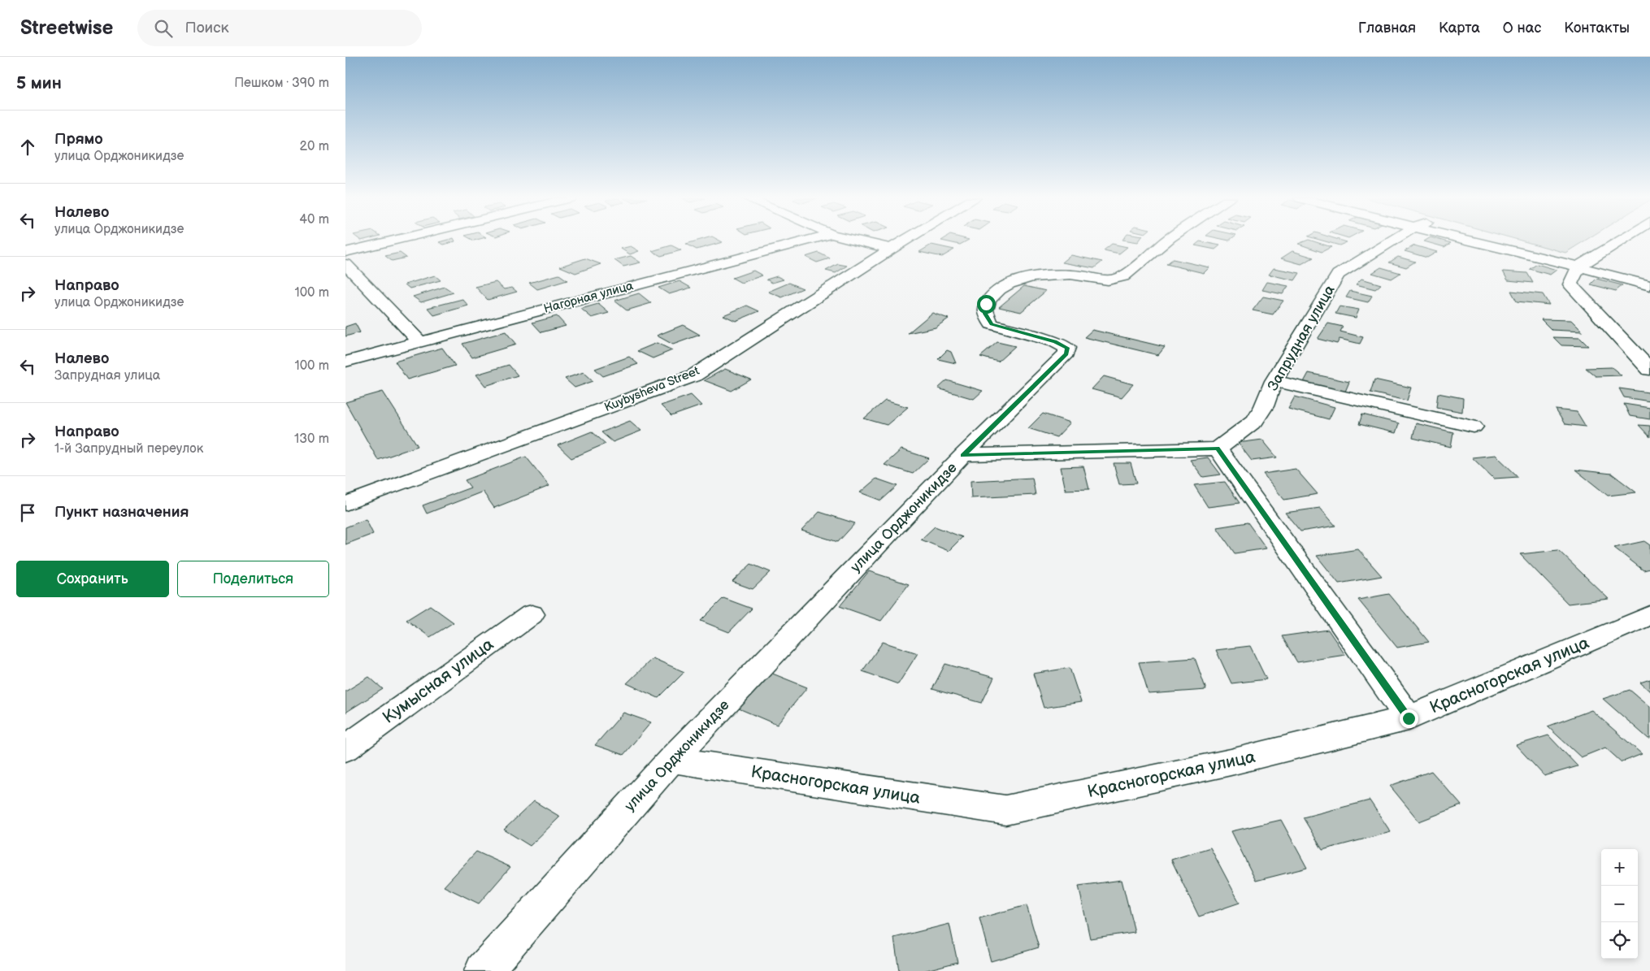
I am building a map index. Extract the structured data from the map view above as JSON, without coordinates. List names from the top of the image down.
{
  "streets": {
    "street": [
      "Нагорная улица",
      "Запрудная улица",
      "Kuybysheva Street",
      "улица Орджоникидзе",
      "Красногорская улица",
      "Кумысная улица"
    ]
  },
  "crossings": [
    ["улица Орджоникидзе", "Красногорская улица"]
  ],
  "page": {
    "header": "Streetwise",
    "search": "Поиск",
    "nav": [
      "Главная",
      "Карта",
      "О нас",
      "Контакты"
    ],
    "heading": ["5 мин", "Пешком · 390 m"],
    "list": [
      ["Прямо", "улица Орджоникидзе", "20 m"],
      ["Налево", "улица Орджоникидзе", "40 m"],
      ["Направо", "улица Орджоникидзе", "100 m"],
      ["Налево", "Запрудная улица", "100 m"],
      ["Направо", "1-й Запрудный переулок", "130 m"],
      "Пункт назначения"
    ],
    "buttons": ["Сохранить", "Поделиться"],
    "map_buttons": ["+", "−"]
  }
}
